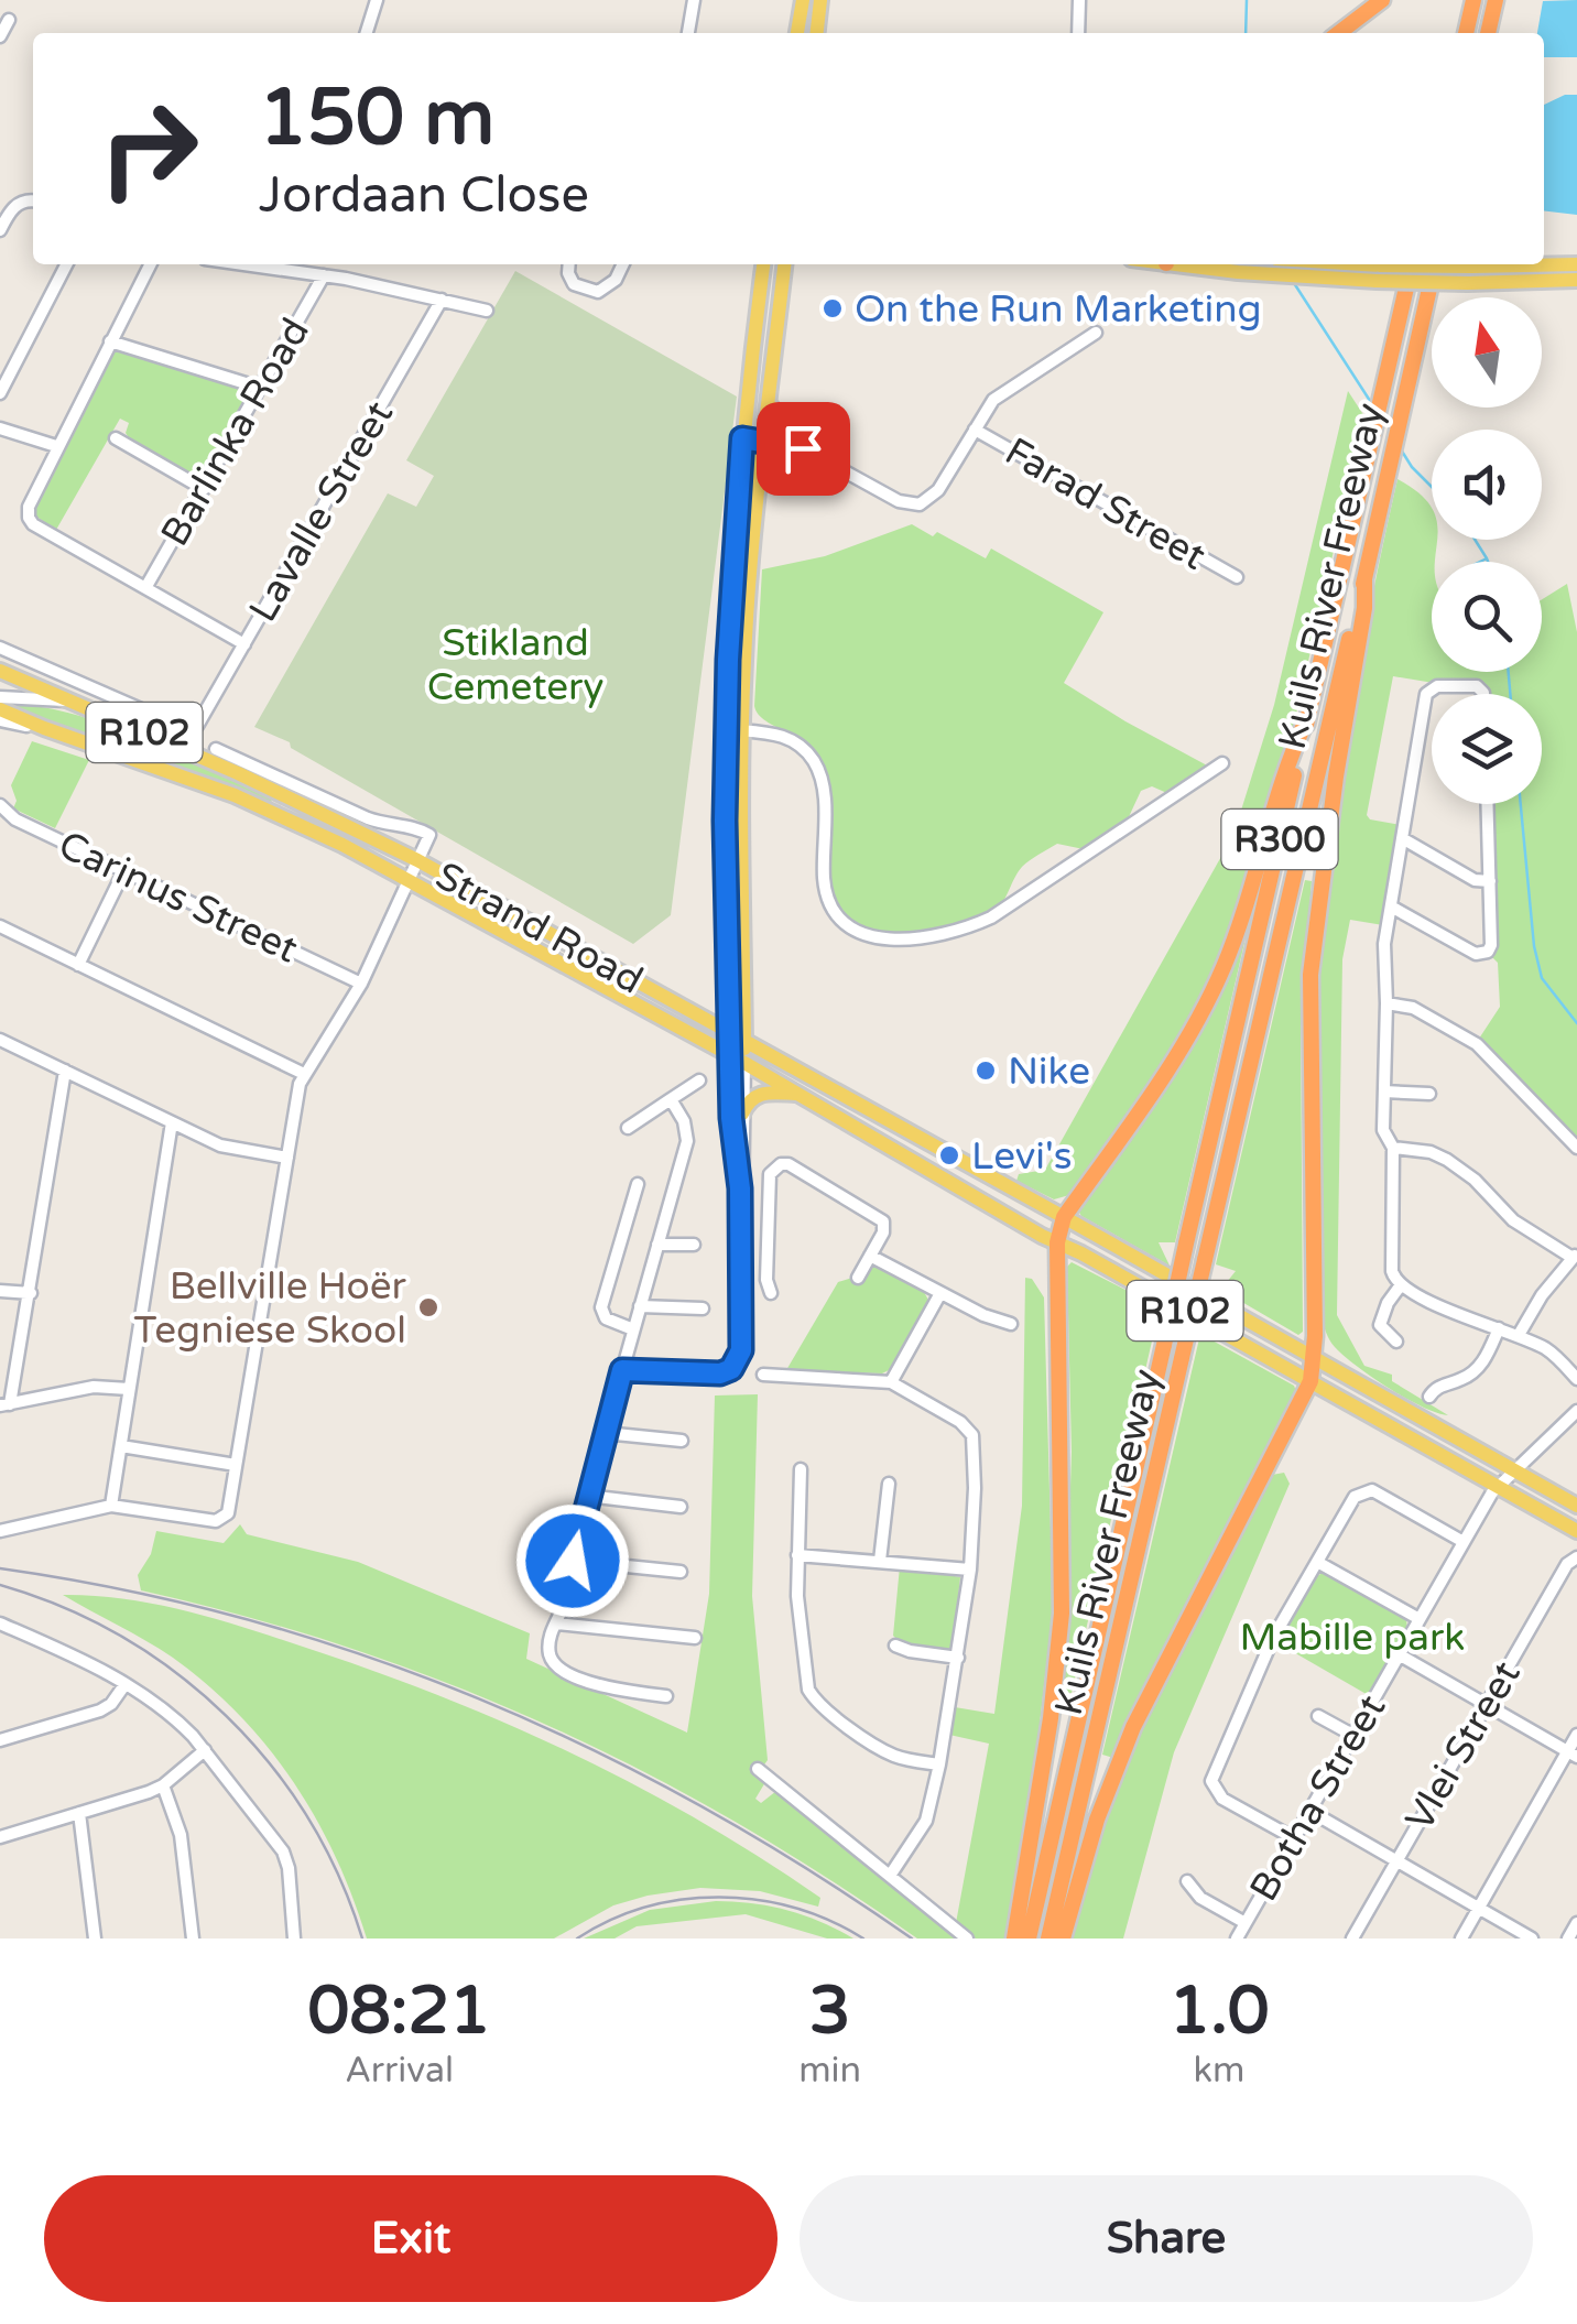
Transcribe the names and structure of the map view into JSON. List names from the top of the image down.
{
  "streets": {
    "highway": ["Kuils River Freeway", "R300"],
    "main road": ["R102", "Strand Road"],
    "street": [
      "Barlinka Road",
      "Farad Street",
      "Lavalle Street",
      "Carinus Street",
      "Vlei Street",
      "Botha Street"
    ]
  },
  "crossings": [
    ["R102", "Strand Road"],
    ["R102", "Botha Street"]
  ],
  "parks": ["Stikland Cemetery", "Mabille park"],
  "places": [
    "On the Run Marketing",
    "Nike",
    "Levi's",
    "Bellville Hoër Tegniese Skool"
  ],
  "north": "top",
  "page": {
    "turn": ["150 m", "Jordaan Close"],
    "eta": [
      "08:21",
      "Arrival",
      "3",
      "min",
      "1.0",
      "km"
    ],
    "buttons": ["Exit", "Share"]
  }
}
